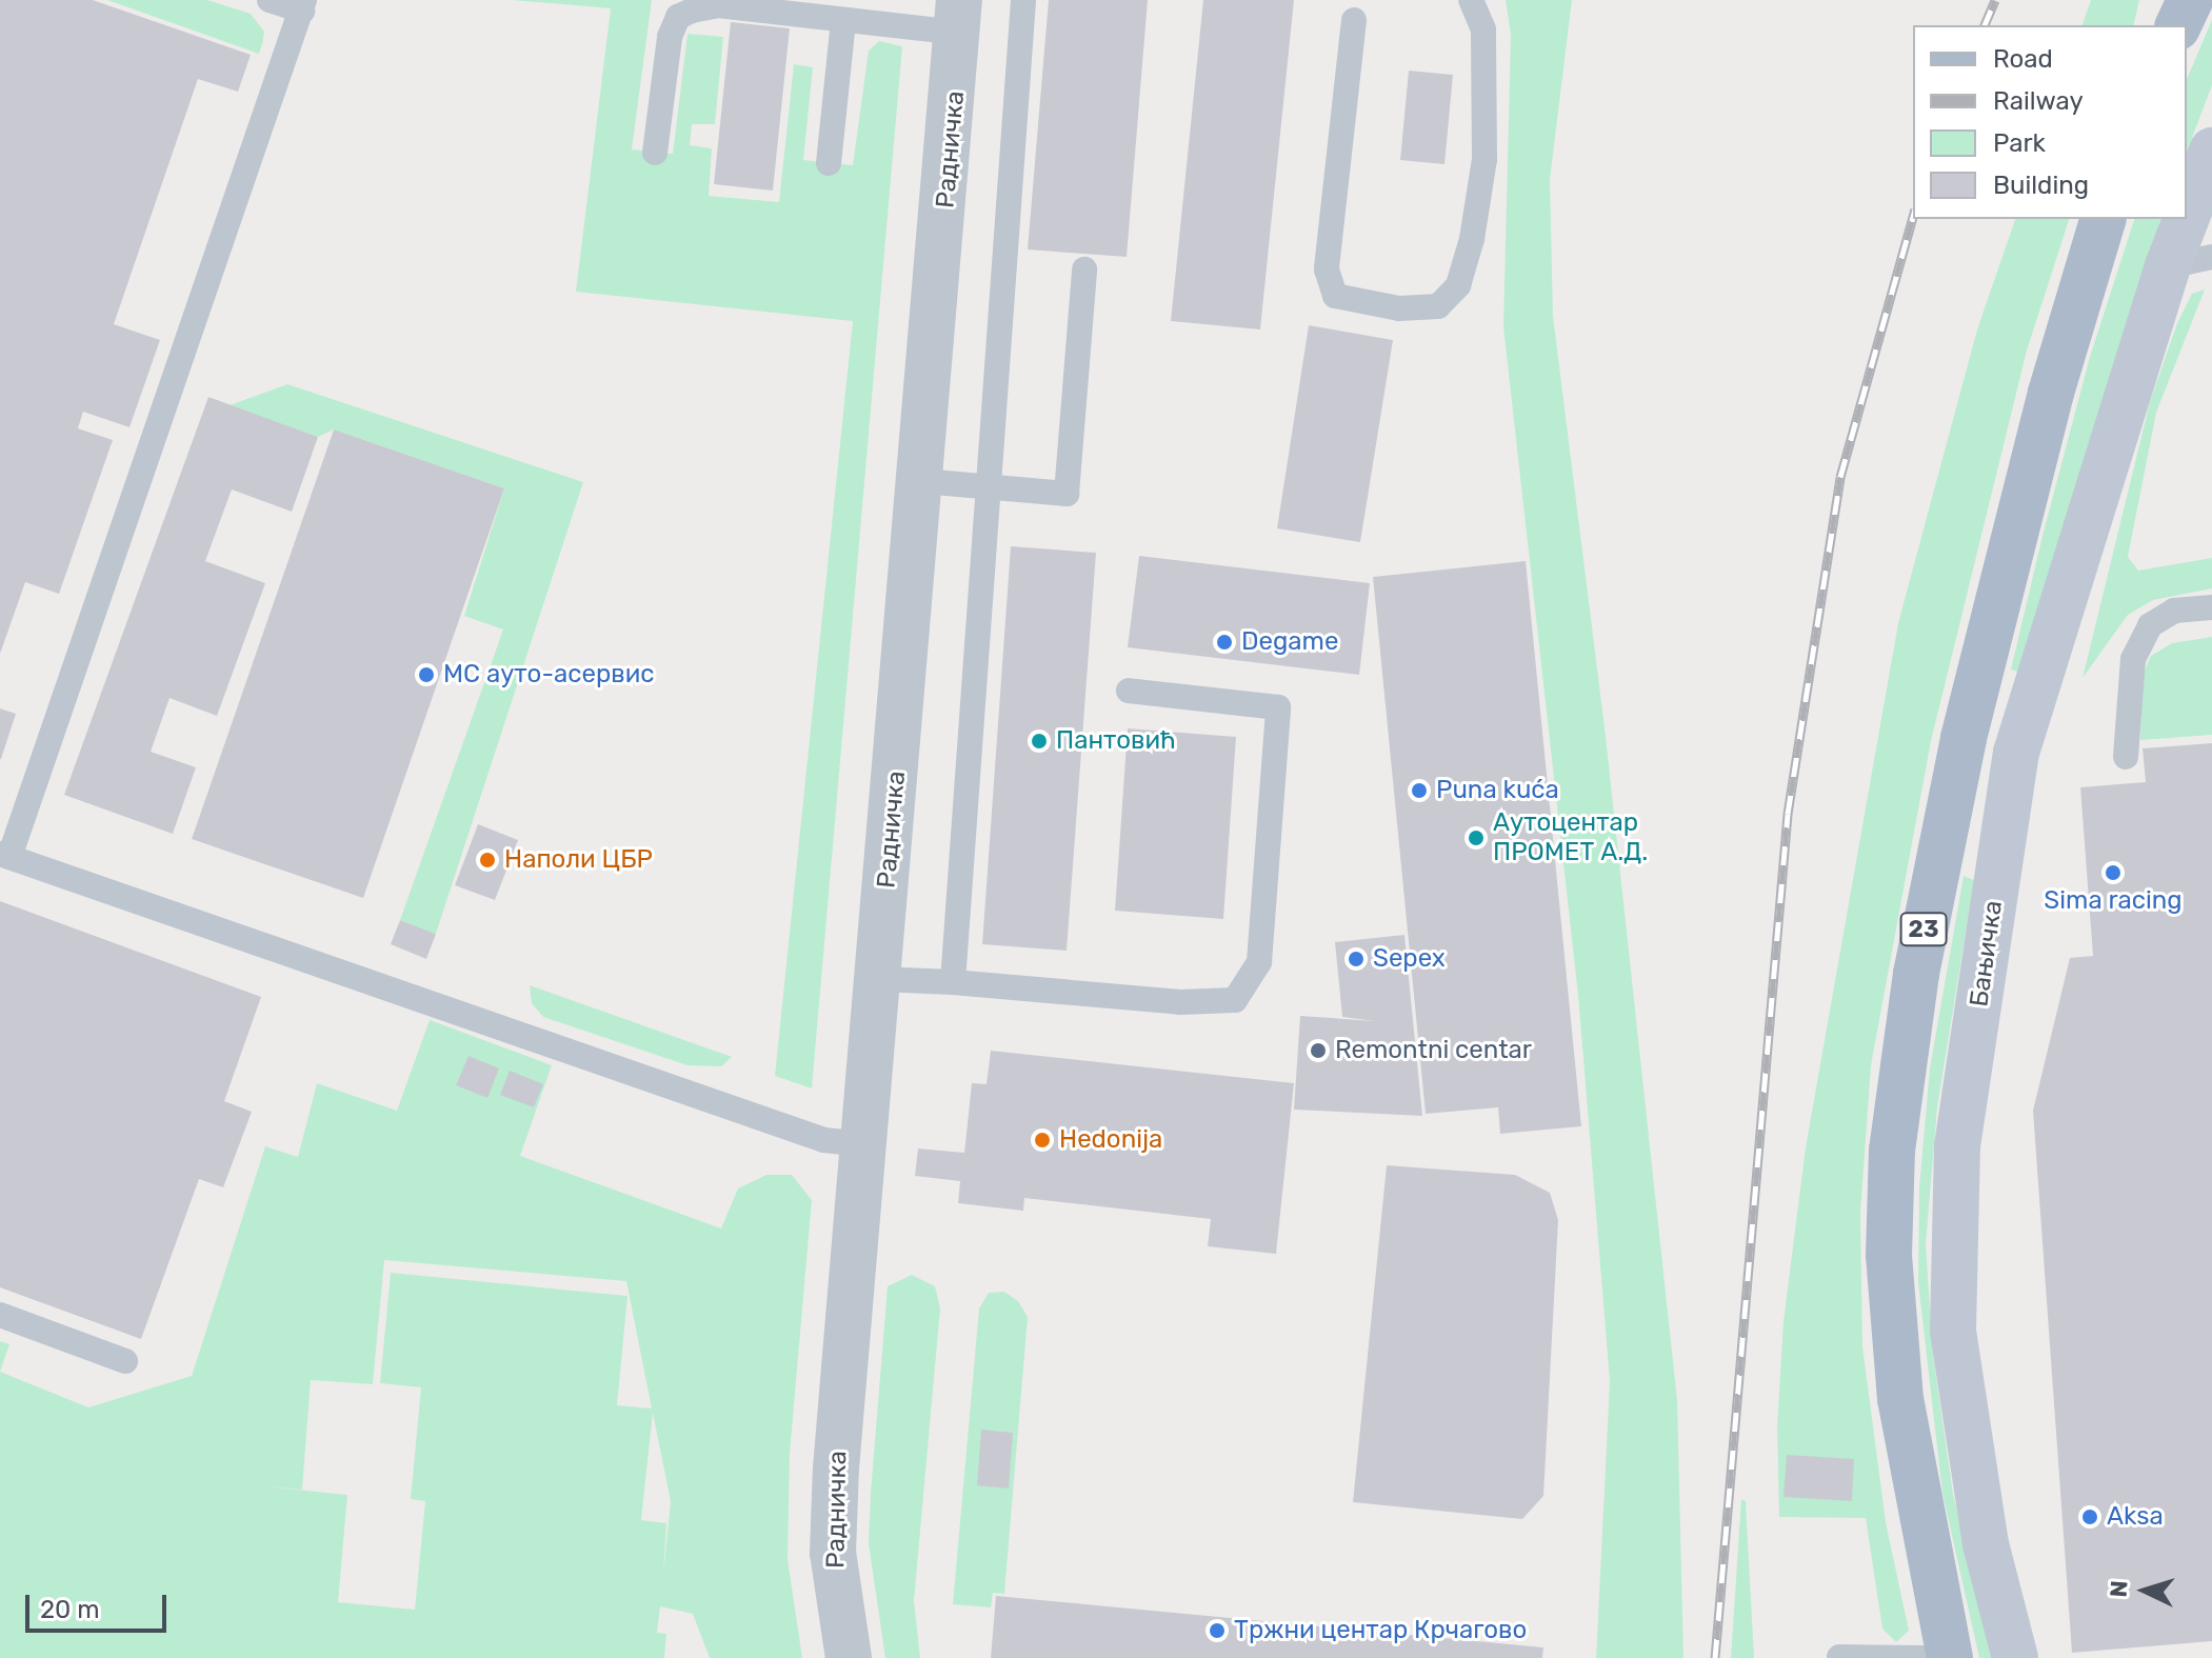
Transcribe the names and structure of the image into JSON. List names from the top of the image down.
{
  "streets": {
    "main road": ["23"],
    "street": ["Радничка", "Бањичка"]
  },
  "places": [
    "Degame",
    "МС ауто-асервис",
    "Пантовић",
    "Puna kuća",
    "Аутоцентар ПРОМЕТ А.Д.",
    "Наполи ЦБР",
    "Sima racing",
    "Sepex",
    "Remontni centar",
    "Hedonija",
    "Aksa",
    "Тржни центар Крчагово"
  ],
  "legend": [
    "Road",
    "Railway",
    "Park",
    "Building"
  ],
  "scale_bar": "20 m",
  "north": "left"
}
